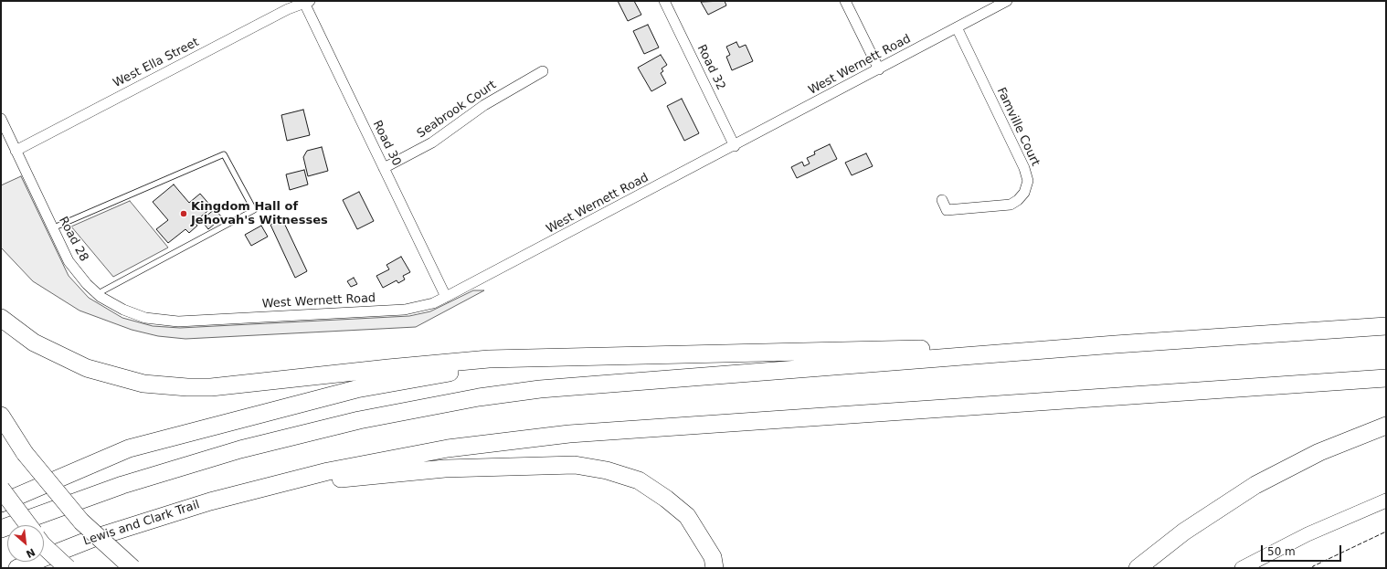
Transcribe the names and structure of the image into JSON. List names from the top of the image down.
{
  "streets": {
    "highway": ["Lewis and Clark Trail"],
    "street": [
      "West Ella Street",
      "West Wernett Road",
      "Road 32",
      "Seabrook Court",
      "Famville Court",
      "Road 30",
      "Road 28"
    ]
  },
  "crossings": [
    ["West Ella Street", "Road 30"],
    ["West Ella Street", "Road 28"],
    ["West Wernett Road", "Road 32"],
    ["West Wernett Road", "Famville Court"],
    ["West Wernett Road", "Road 30"],
    ["West Wernett Road", "Road 28"],
    ["Seabrook Court", "Road 30"]
  ],
  "places": ["Kingdom Hall of Jehovah's Witnesses"],
  "scale_bar": "50 m",
  "north": "bottom right"
}
